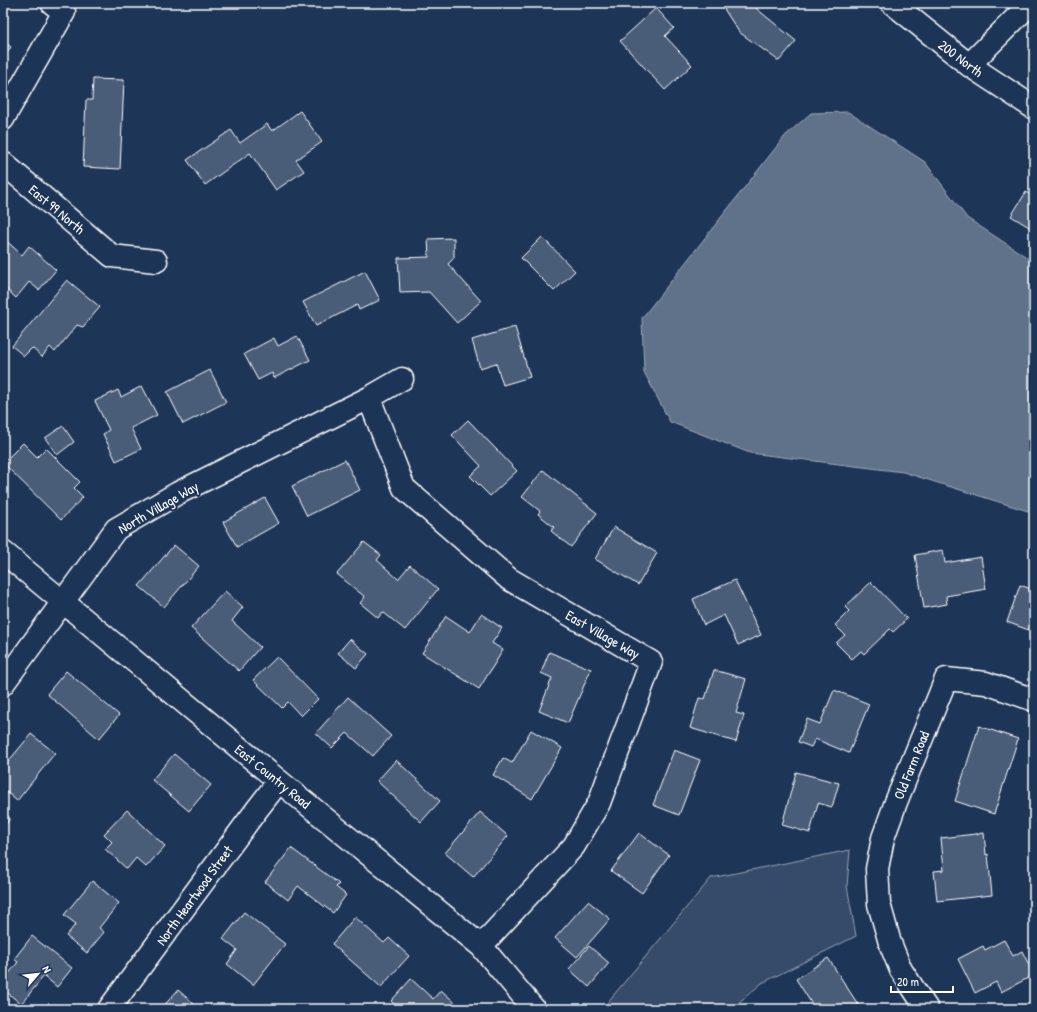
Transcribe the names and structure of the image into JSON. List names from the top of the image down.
{
  "streets": {
    "street": [
      "200 North",
      "East 99 North",
      "North Village Way",
      "East Village Way",
      "Old Farm Road",
      "East Country Road",
      "North Heartwood Street"
    ]
  },
  "crossings": [
    ["North Village Way", "East Village Way"],
    ["North Village Way", "East Country Road"],
    ["East Village Way", "East Country Road"],
    ["East Country Road", "North Heartwood Street"]
  ],
  "scale_bar": "20 m",
  "north": "top right"
}
